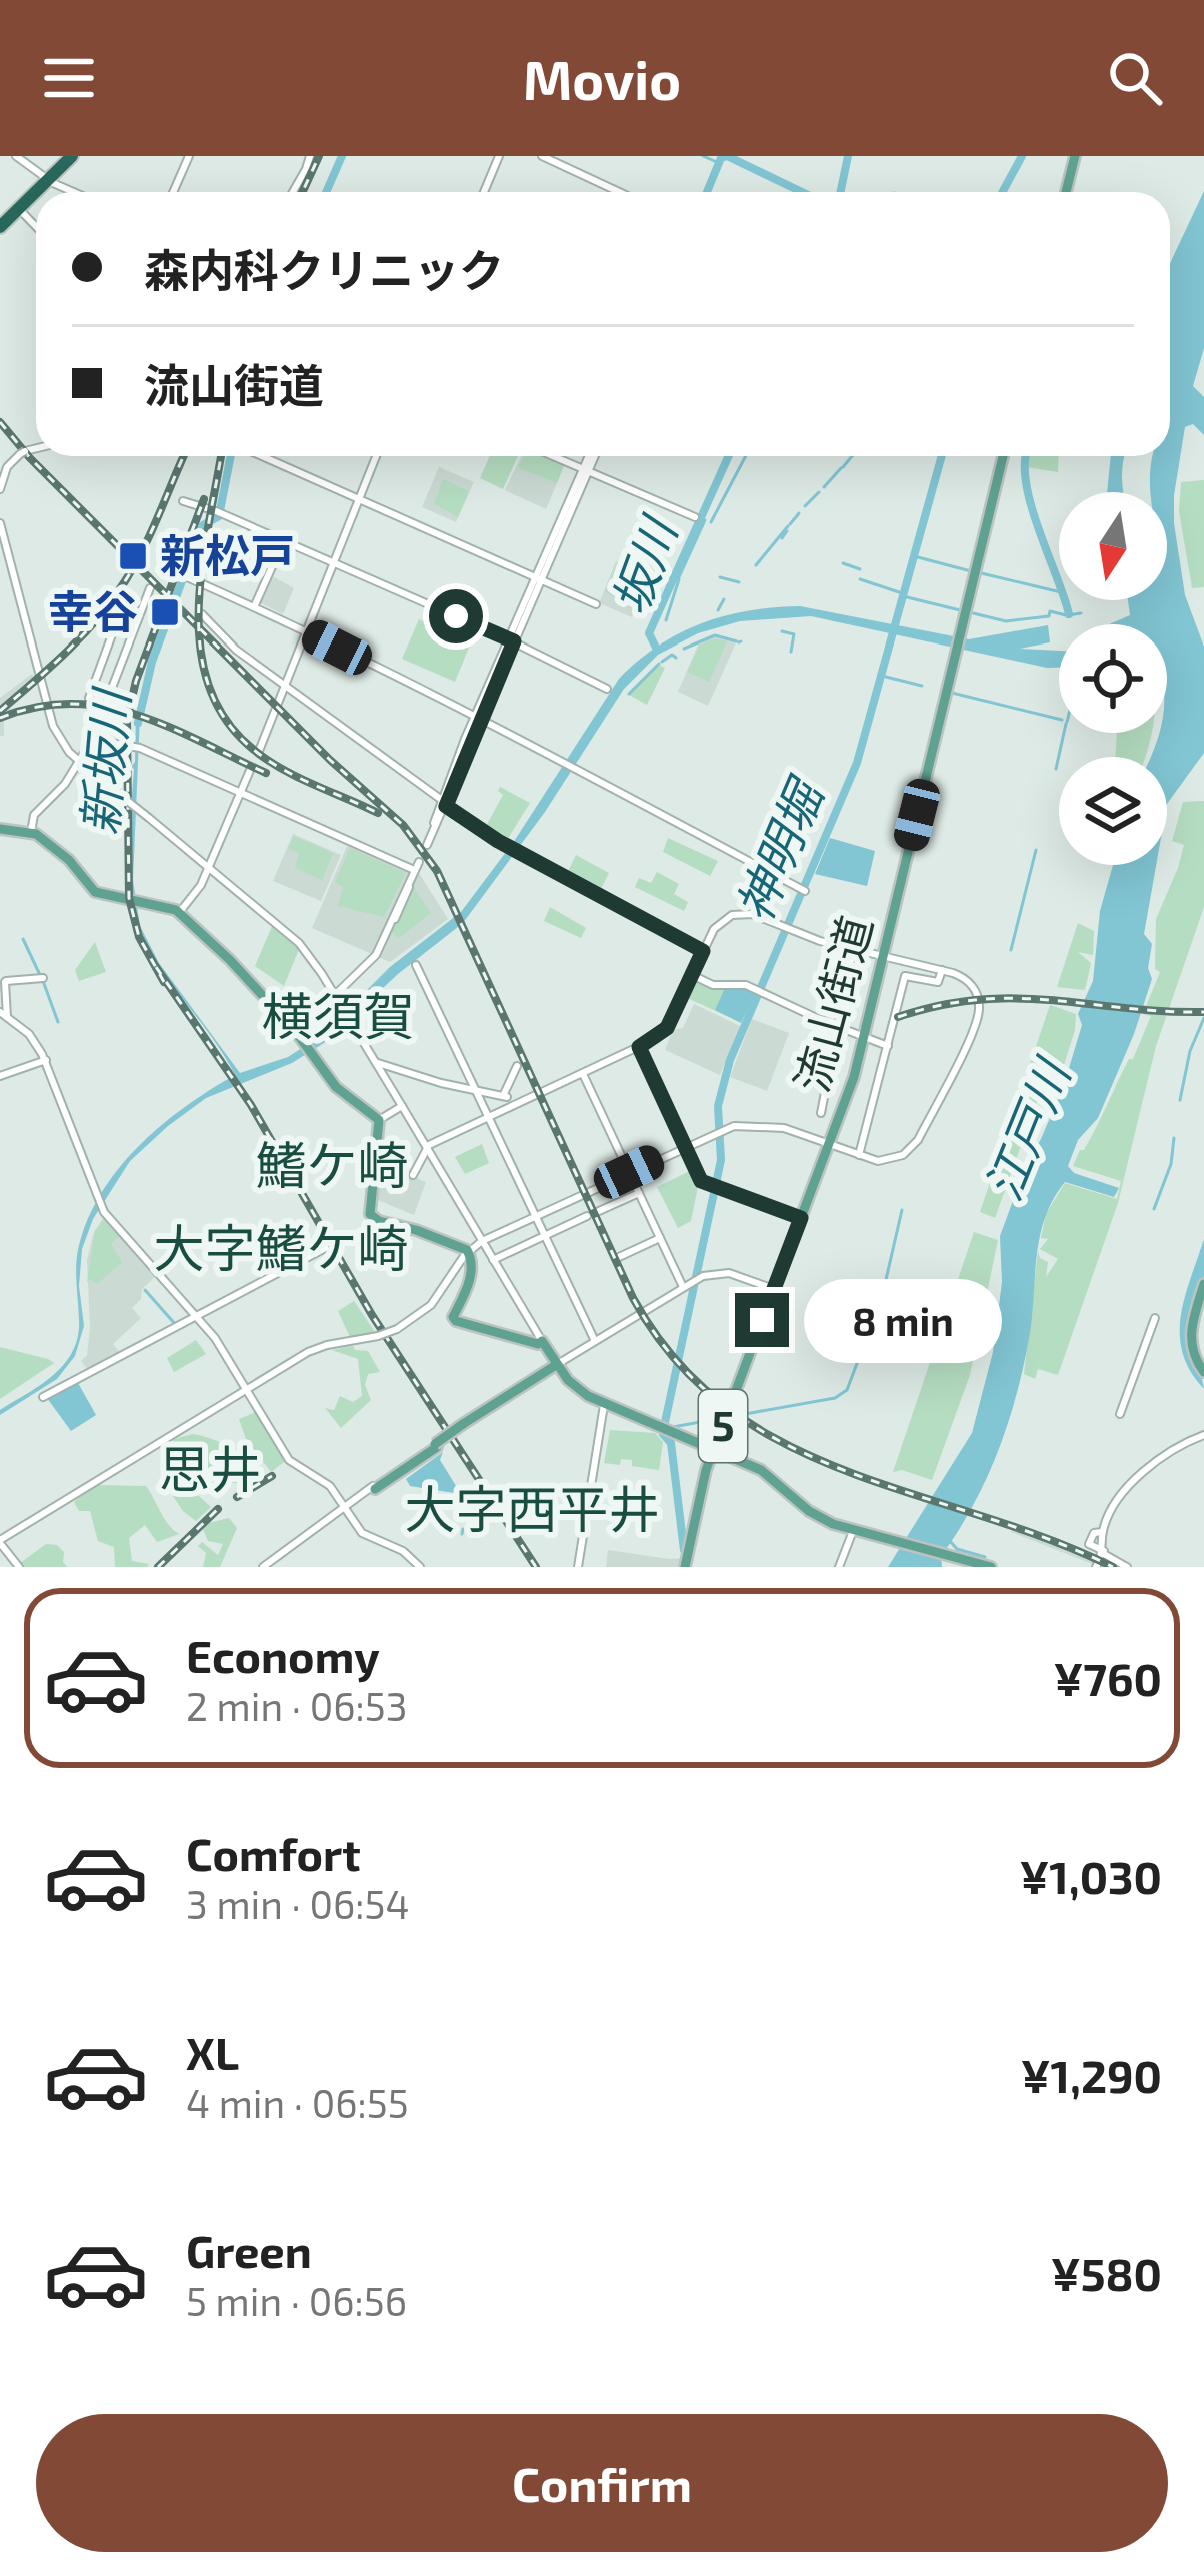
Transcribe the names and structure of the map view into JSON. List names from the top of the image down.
{
  "streets": {
    "main road": ["流山街道", "5"]
  },
  "districts": [
    "横須賀",
    "鰭ケ崎",
    "大字鰭ケ崎",
    "思井",
    "大字西平井"
  ],
  "water": [
    "坂川",
    "新坂川",
    "神明堀",
    "江戸川"
  ],
  "places": {
    "transit": ["新松戸", "幸谷"]
  },
  "north": "bottom",
  "page": {
    "header": "Movio",
    "banner": ["森内科クリニック", "流山街道"],
    "bubble": "8 min",
    "list": [
      {
        "name": "Economy",
        "note": "2 min · 06:53",
        "value": "¥760"
      },
      {
        "name": "Comfort",
        "note": "3 min · 06:54",
        "value": "¥1,030"
      },
      {
        "name": "XL",
        "note": "4 min · 06:55",
        "value": "¥1,290"
      },
      {
        "name": "Green",
        "note": "5 min · 06:56",
        "value": "¥580"
      }
    ],
    "buttons": "Confirm"
  }
}
